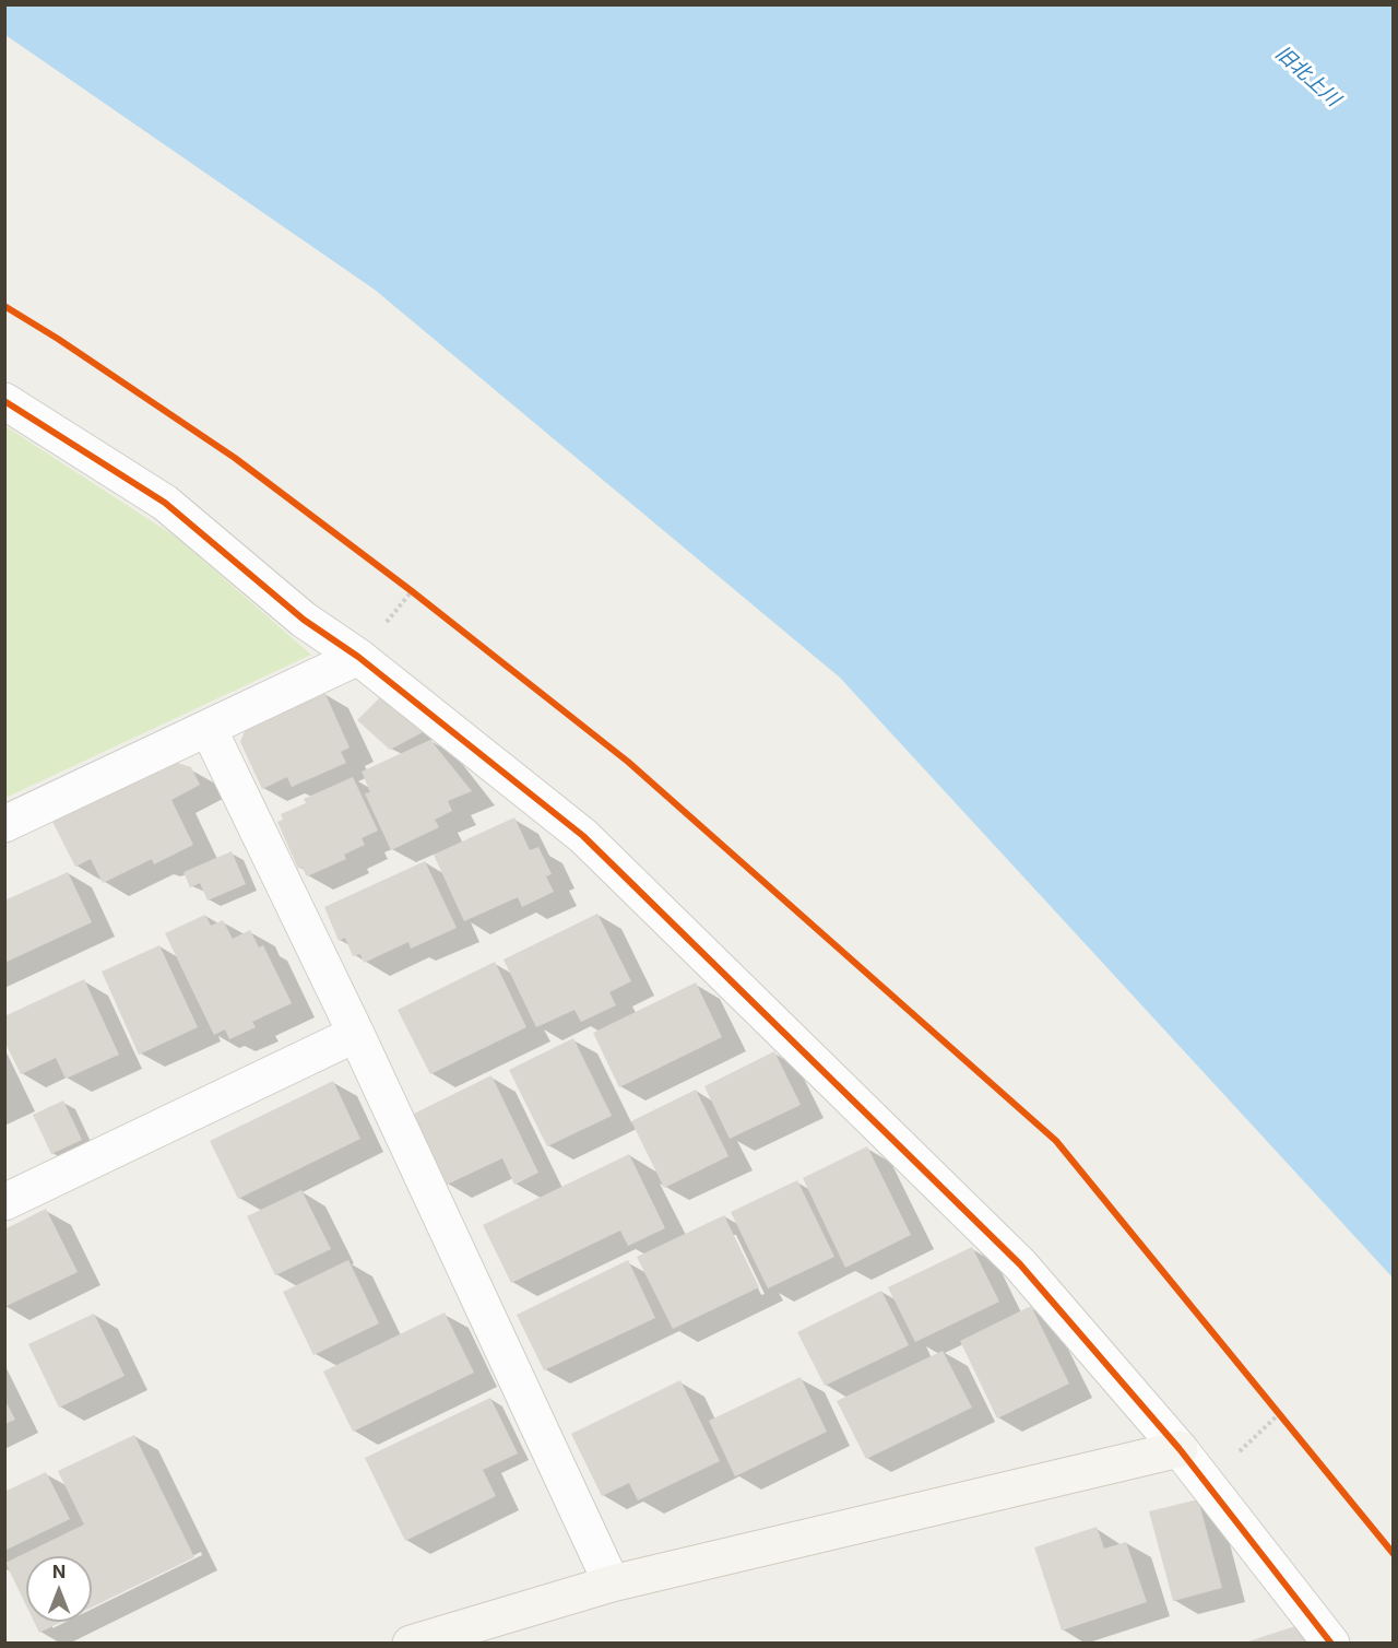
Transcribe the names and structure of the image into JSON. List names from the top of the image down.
{
  "water": ["旧北上川"],
  "north": "top"
}
